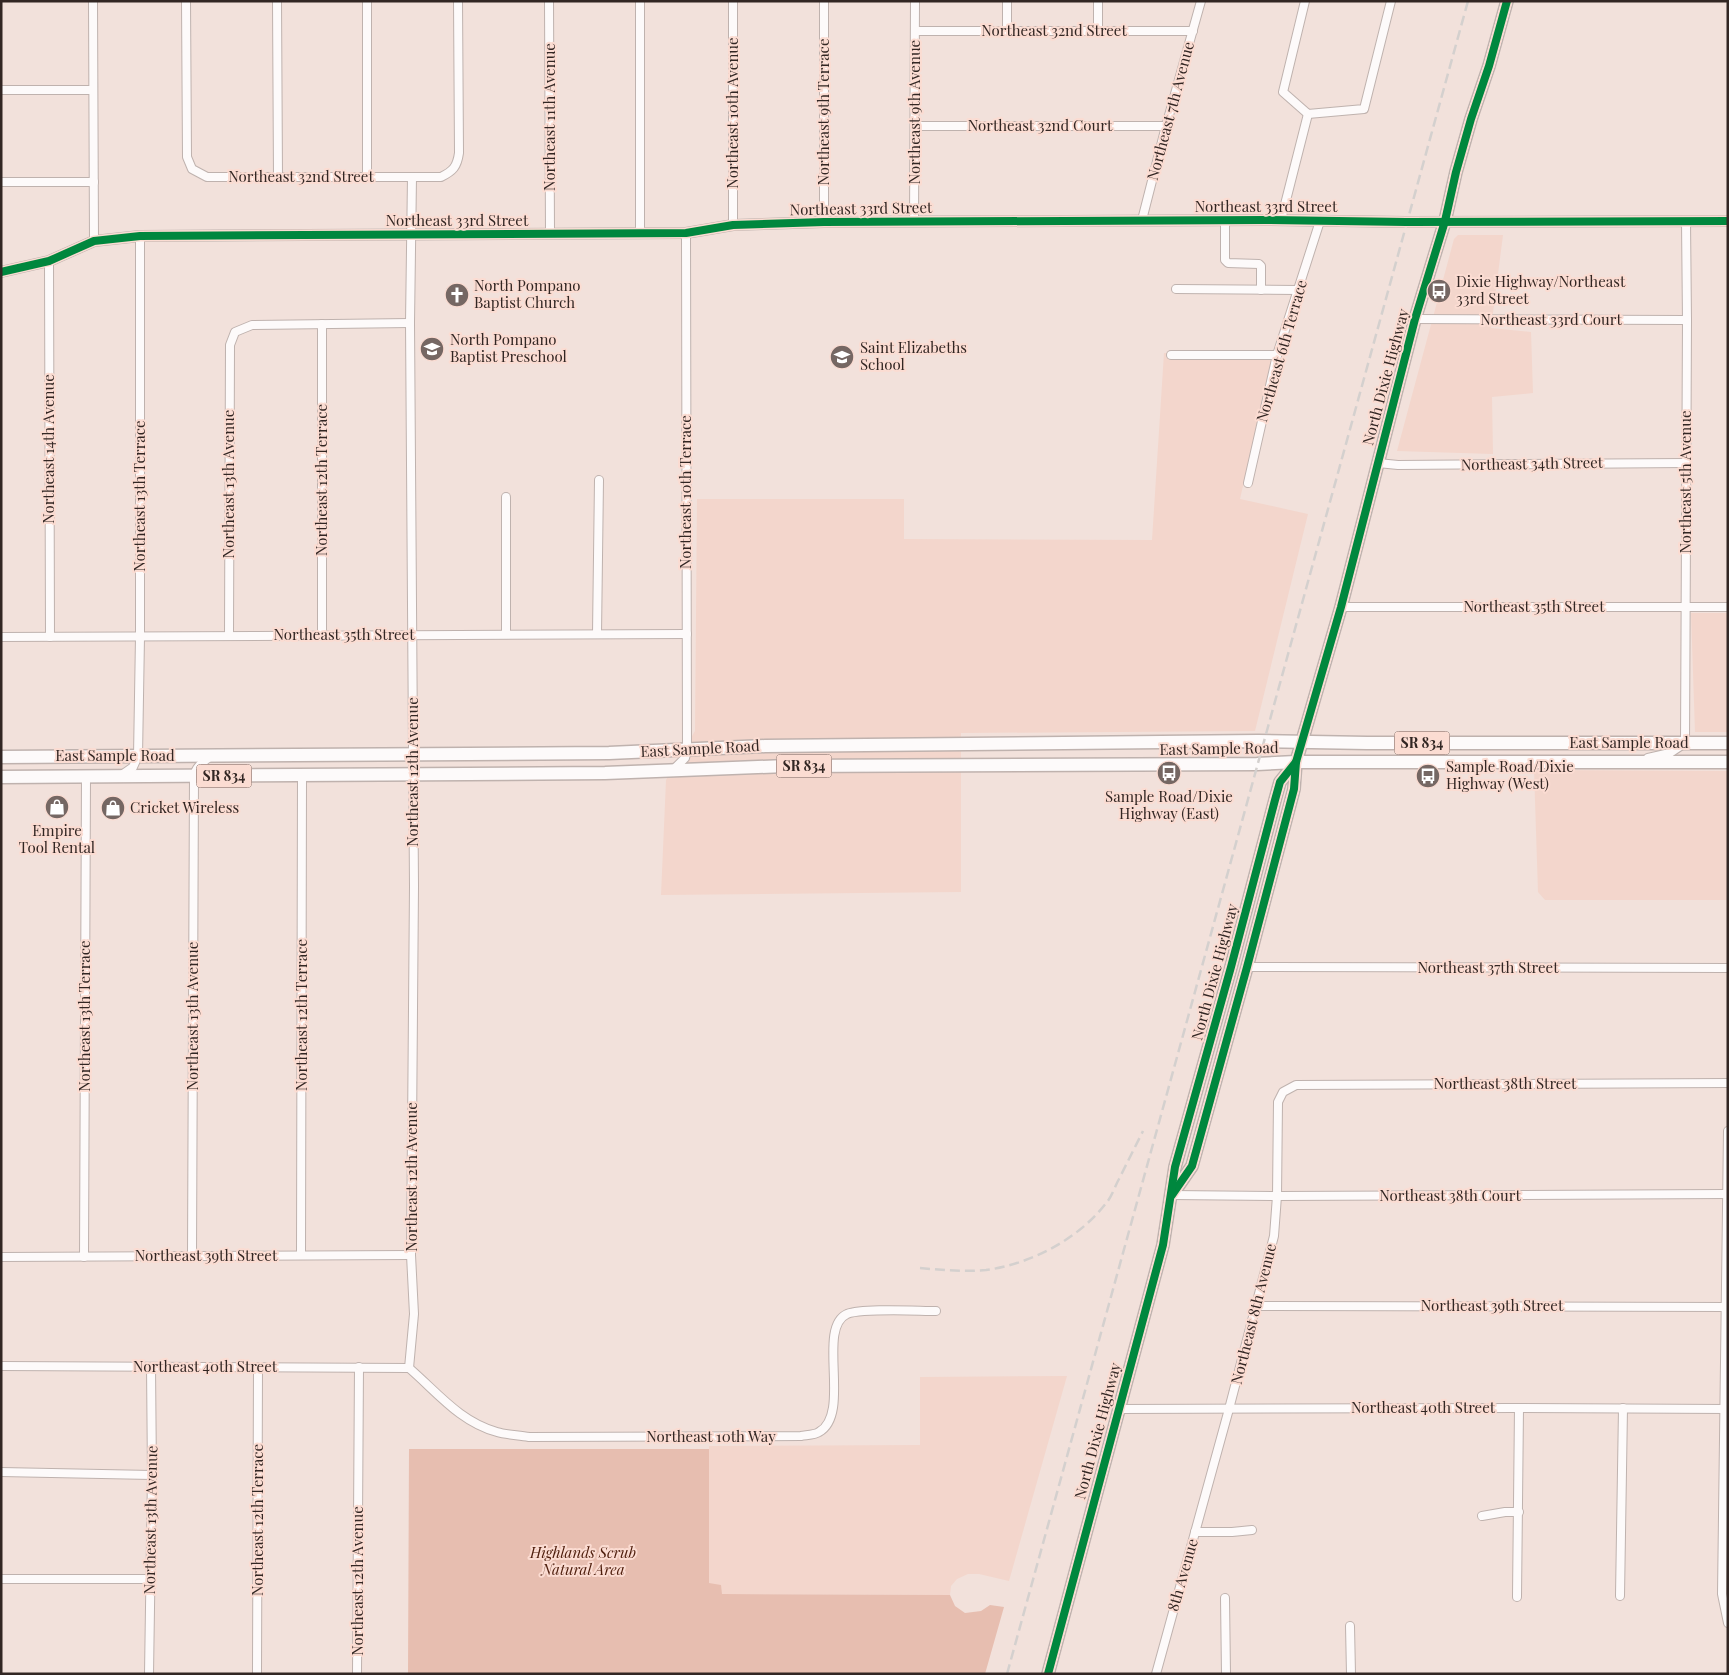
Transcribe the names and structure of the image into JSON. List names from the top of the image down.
{
  "streets": {
    "main road": ["North Dixie Highway", "SR 834", "East Sample Road"],
    "street": [
      "Northeast 32nd Street",
      "Northeast 7th Avenue",
      "Northeast 9th Terrace",
      "Northeast 9th Avenue",
      "Northeast 10th Avenue",
      "Northeast 11th Avenue",
      "Northeast 32nd Court",
      "Northeast 33rd Street",
      "Northeast 33rd Court",
      "Northeast 6th Terrace",
      "Northeast 14th Avenue",
      "Northeast 34th Street",
      "Northeast 12th Terrace",
      "Northeast 5th Avenue",
      "Northeast 13th Avenue",
      "Northeast 10th Terrace",
      "Northeast 13th Terrace",
      "Northeast 35th Street",
      "Northeast 12th Avenue",
      "Northeast 37th Street",
      "Northeast 38th Street",
      "Northeast 38th Court",
      "Northeast 39th Street",
      "Northeast 8th Avenue",
      "Northeast 40th Street",
      "Northeast 10th Way",
      "8th Avenue"
    ]
  },
  "crossings": [
    ["Northeast 32nd Street", "Northeast 7th Avenue"],
    ["Northeast 32nd Street", "Northeast 9th Avenue"],
    ["Northeast 32nd Street", "Northeast 12th Avenue"],
    ["Northeast 7th Avenue", "Northeast 32nd Court"],
    ["Northeast 7th Avenue", "Northeast 33rd Street"],
    ["Northeast 9th Terrace", "Northeast 33rd Street"],
    ["Northeast 9th Avenue", "Northeast 32nd Court"],
    ["Northeast 9th Avenue", "Northeast 33rd Street"],
    ["Northeast 10th Avenue", "Northeast 33rd Street"],
    ["Northeast 11th Avenue", "Northeast 33rd Street"],
    ["Northeast 33rd Street", "Northeast 6th Terrace"],
    ["Northeast 33rd Street", "North Dixie Highway"],
    ["Northeast 33rd Street", "Northeast 14th Avenue"],
    ["Northeast 33rd Street", "Northeast 5th Avenue"],
    ["Northeast 33rd Street", "Northeast 10th Terrace"],
    ["Northeast 33rd Street", "Northeast 13th Terrace"],
    ["Northeast 33rd Street", "Northeast 12th Avenue"],
    ["Northeast 33rd Court", "North Dixie Highway"],
    ["Northeast 33rd Court", "Northeast 5th Avenue"],
    ["North Dixie Highway", "Northeast 34th Street"],
    ["North Dixie Highway", "Northeast 35th Street"],
    ["North Dixie Highway", "East Sample Road"],
    ["North Dixie Highway", "Northeast 37th Street"],
    ["North Dixie Highway", "Northeast 38th Court"],
    ["North Dixie Highway", "Northeast 40th Street"],
    ["Northeast 14th Avenue", "Northeast 35th Street"],
    ["Northeast 34th Street", "Northeast 5th Avenue"],
    ["Northeast 12th Terrace", "Northeast 13th Avenue"],
    ["Northeast 12th Terrace", "Northeast 35th Street"],
    ["Northeast 12th Terrace", "East Sample Road"],
    ["Northeast 12th Terrace", "Northeast 39th Street"],
    ["Northeast 12th Terrace", "Northeast 40th Street"],
    ["Northeast 5th Avenue", "Northeast 35th Street"],
    ["Northeast 5th Avenue", "East Sample Road"],
    ["Northeast 13th Avenue", "Northeast 35th Street"],
    ["Northeast 13th Avenue", "East Sample Road"],
    ["Northeast 13th Avenue", "Northeast 39th Street"],
    ["Northeast 13th Avenue", "Northeast 40th Street"],
    ["Northeast 10th Terrace", "Northeast 35th Street"],
    ["Northeast 10th Terrace", "East Sample Road"],
    ["Northeast 13th Terrace", "Northeast 35th Street"],
    ["Northeast 13th Terrace", "East Sample Road"],
    ["Northeast 13th Terrace", "Northeast 39th Street"],
    ["Northeast 35th Street", "Northeast 12th Avenue"],
    ["East Sample Road", "Northeast 12th Avenue"],
    ["Northeast 12th Avenue", "Northeast 39th Street"],
    ["Northeast 12th Avenue", "Northeast 40th Street"],
    ["Northeast 12th Avenue", "Northeast 10th Way"],
    ["Northeast 38th Street", "Northeast 8th Avenue"],
    ["Northeast 38th Court", "Northeast 8th Avenue"],
    ["Northeast 39th Street", "Northeast 8th Avenue"],
    ["Northeast 8th Avenue", "Northeast 40th Street"],
    ["Northeast 8th Avenue", "8th Avenue"],
    ["Northeast 40th Street", "Northeast 10th Way"]
  ],
  "parks": ["Highlands Scrub Natural Area"],
  "places": {
    "bus stop": ["Dixie Highway/Northeast 33rd Street", "Sample Road/Dixie Highway (East)", "Sample Road/Dixie Highway (West)"],
    "church": ["North Pompano Baptist Church"],
    "school or university": ["North Pompano Baptist Preschool", "Saint Elizabeths School"],
    "shop": ["Empire Tool Rental", "Cricket Wireless"]
  }
}
